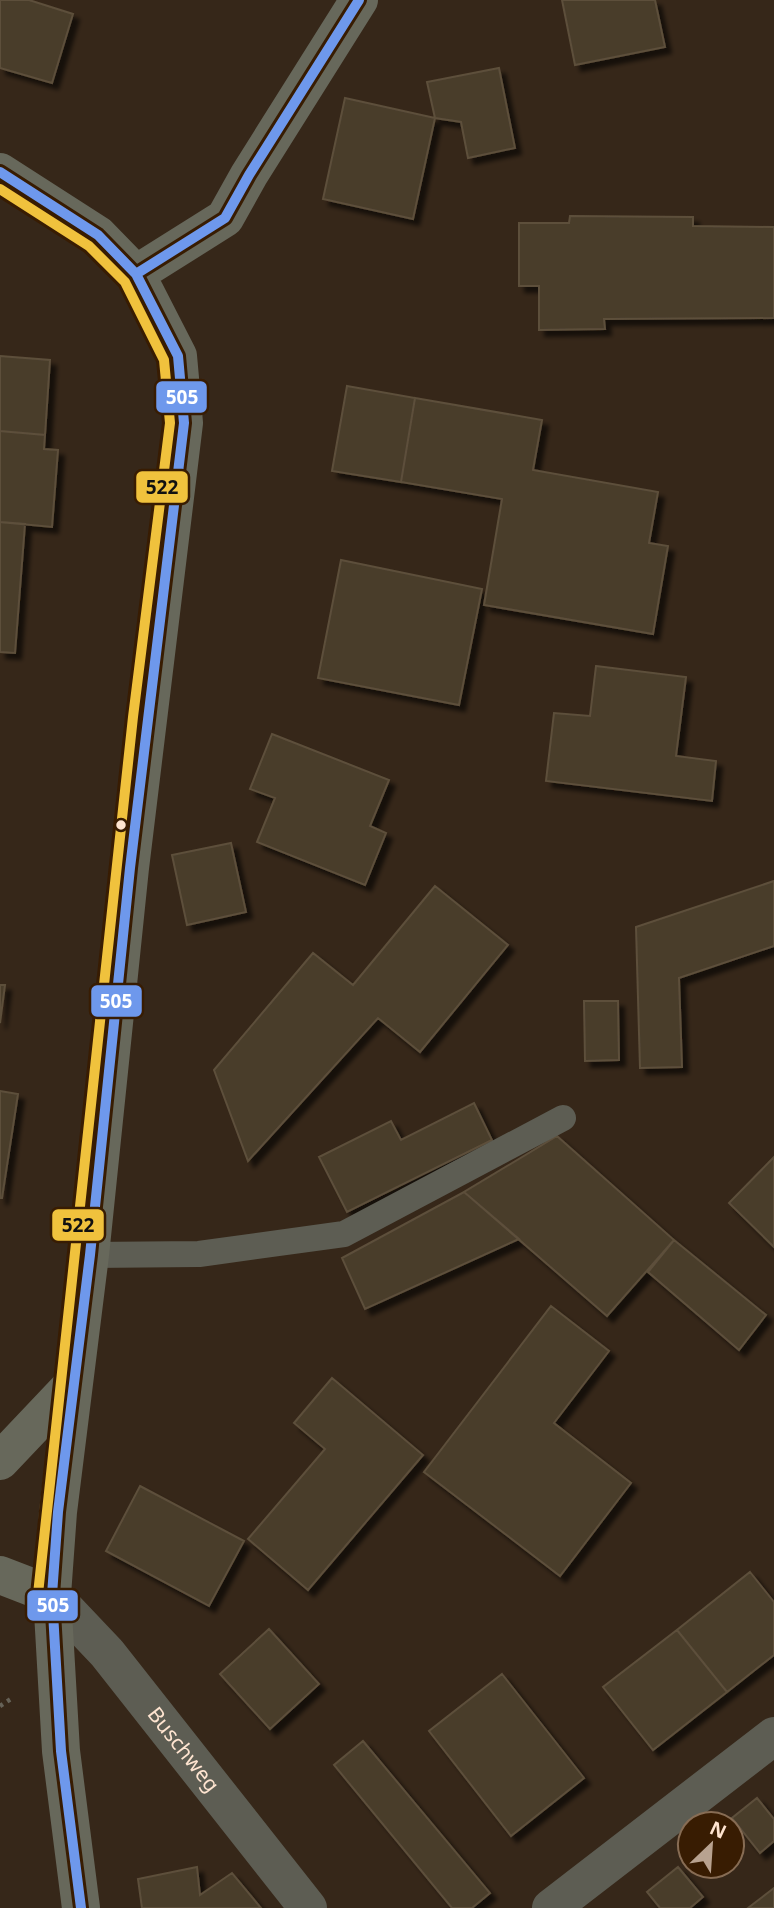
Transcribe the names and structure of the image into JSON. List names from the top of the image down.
{
  "streets": {
    "street": ["Buschweg"]
  },
  "lines": ["transit line 505", "transit line 522"],
  "north": "top right"
}
